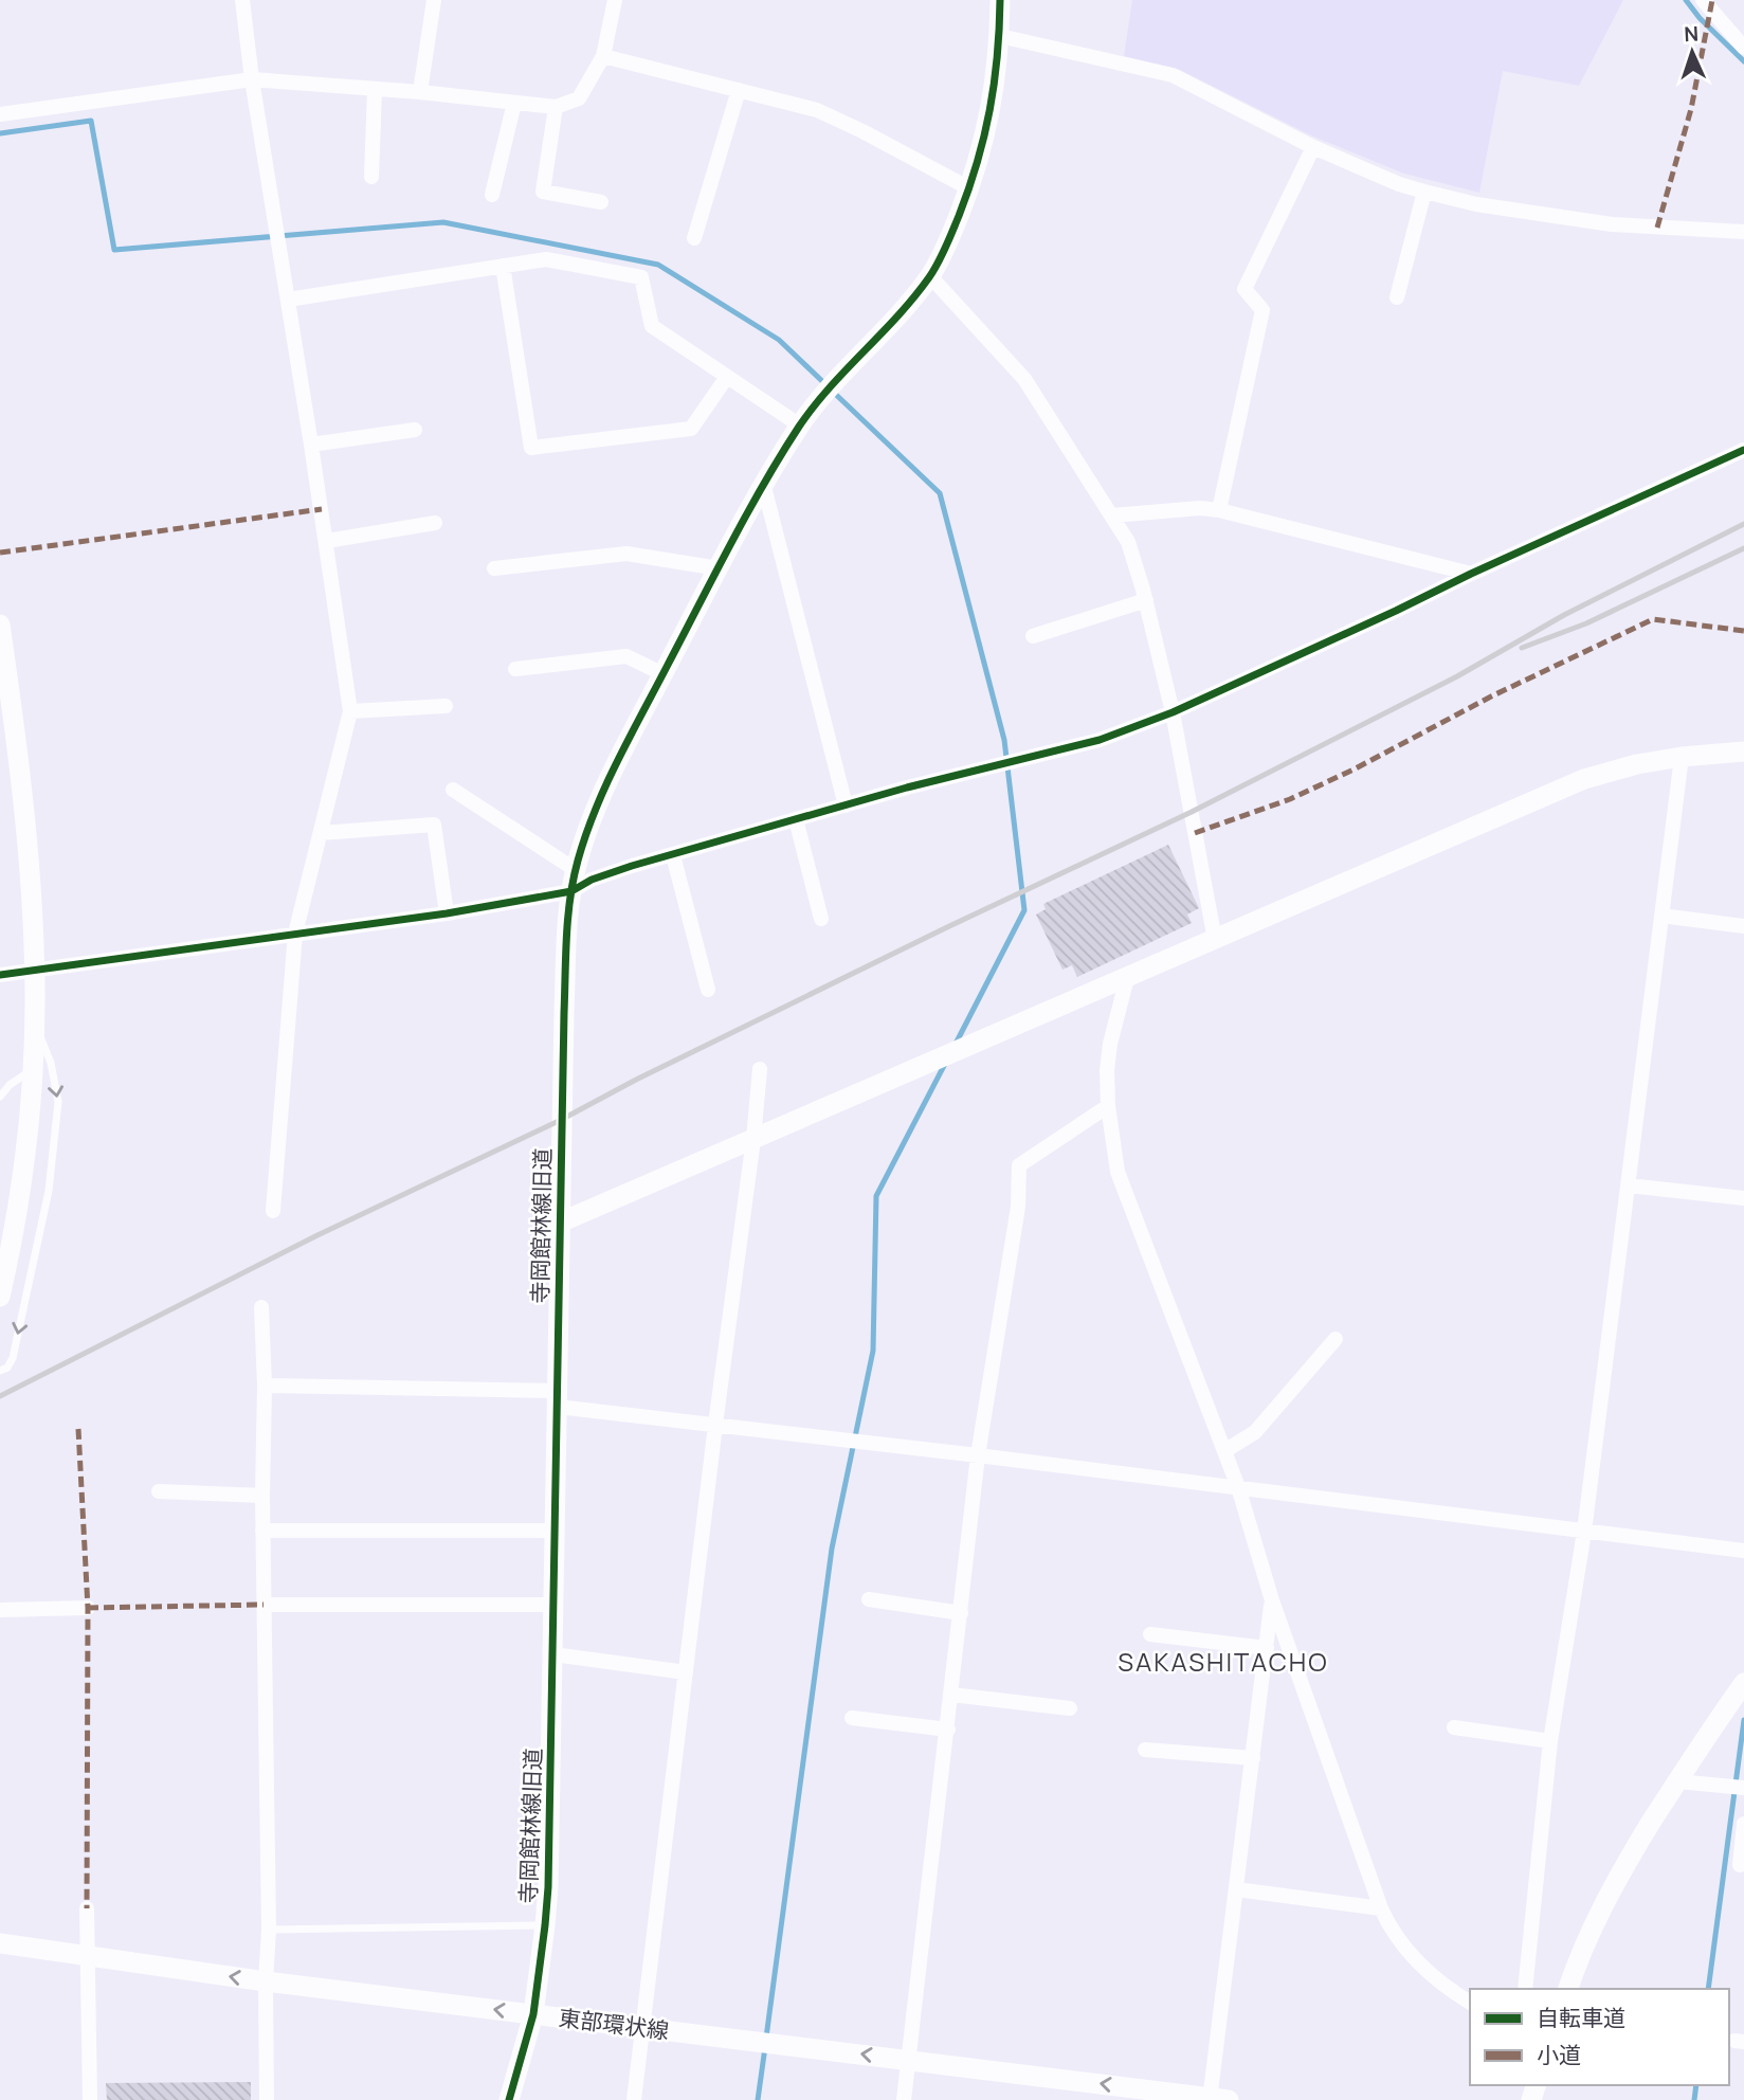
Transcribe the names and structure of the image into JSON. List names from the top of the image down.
{
  "streets": {
    "street": ["寺岡館林線旧道", "東部環状線"]
  },
  "crossings": [
    ["寺岡館林線旧道", "東部環状線"]
  ],
  "one_way": ["東部環状線"],
  "districts": ["SAKASHITACHO"],
  "legend": ["自転車道", "小道"],
  "north": "top"
}
